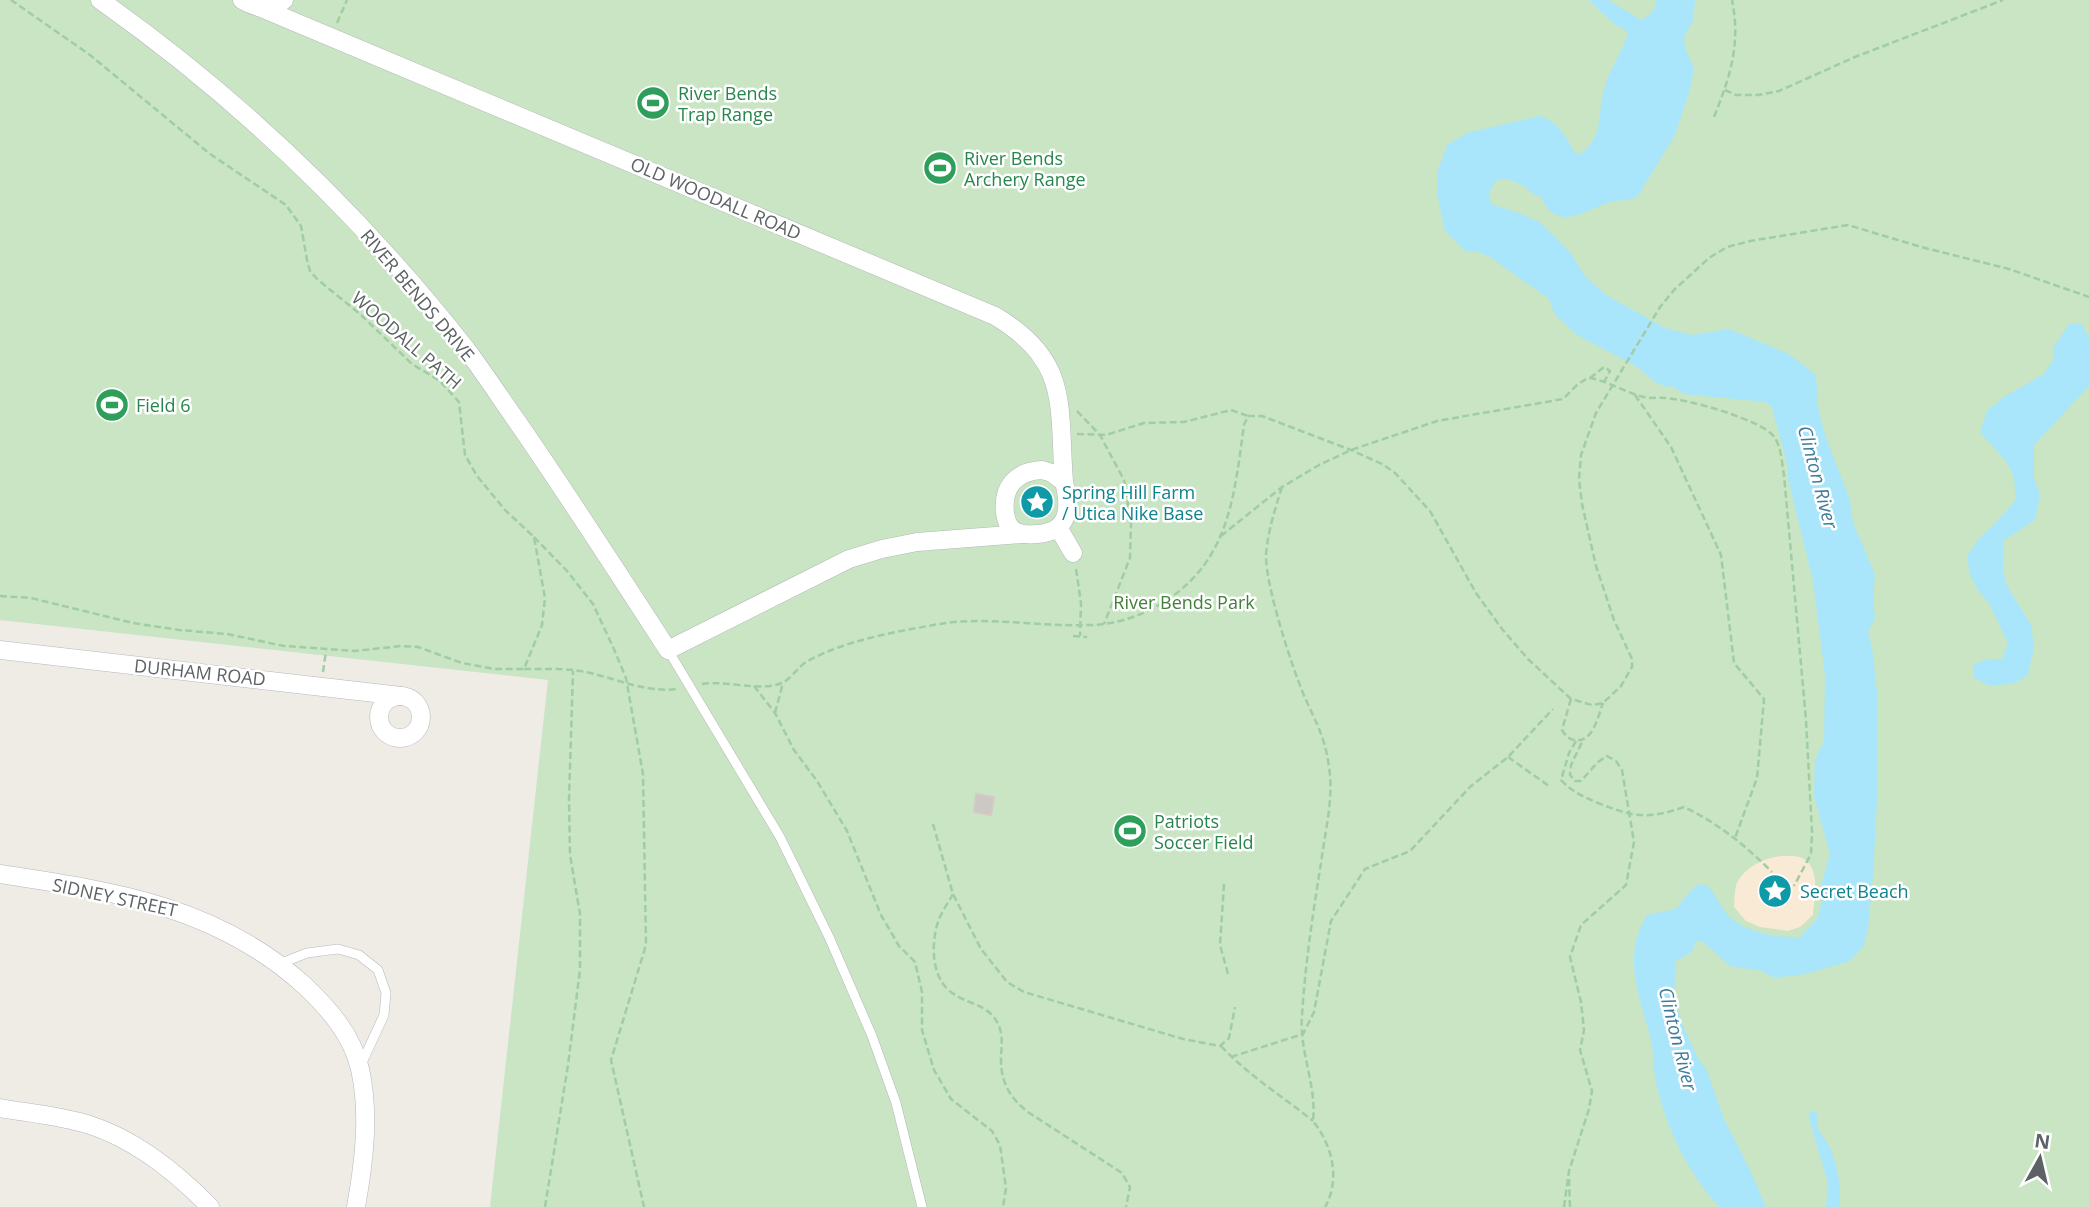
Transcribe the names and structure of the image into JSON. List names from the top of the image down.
{
  "streets": {
    "street": [
      "OLD WOODALL ROAD",
      "RIVER BENDS DRIVE",
      "DURHAM ROAD",
      "SIDNEY STREET"
    ],
    "path": ["WOODALL PATH"]
  },
  "water": ["Clinton River"],
  "parks": ["River Bends Park"],
  "places": {
    "sports": [
      "River Bends Trap Range",
      "River Bends Archery Range",
      "Field 6",
      "Patriots Soccer Field"
    ],
    "place": ["Spring Hill Farm / Utica Nike Base", "Secret Beach"]
  },
  "north": "top"
}
